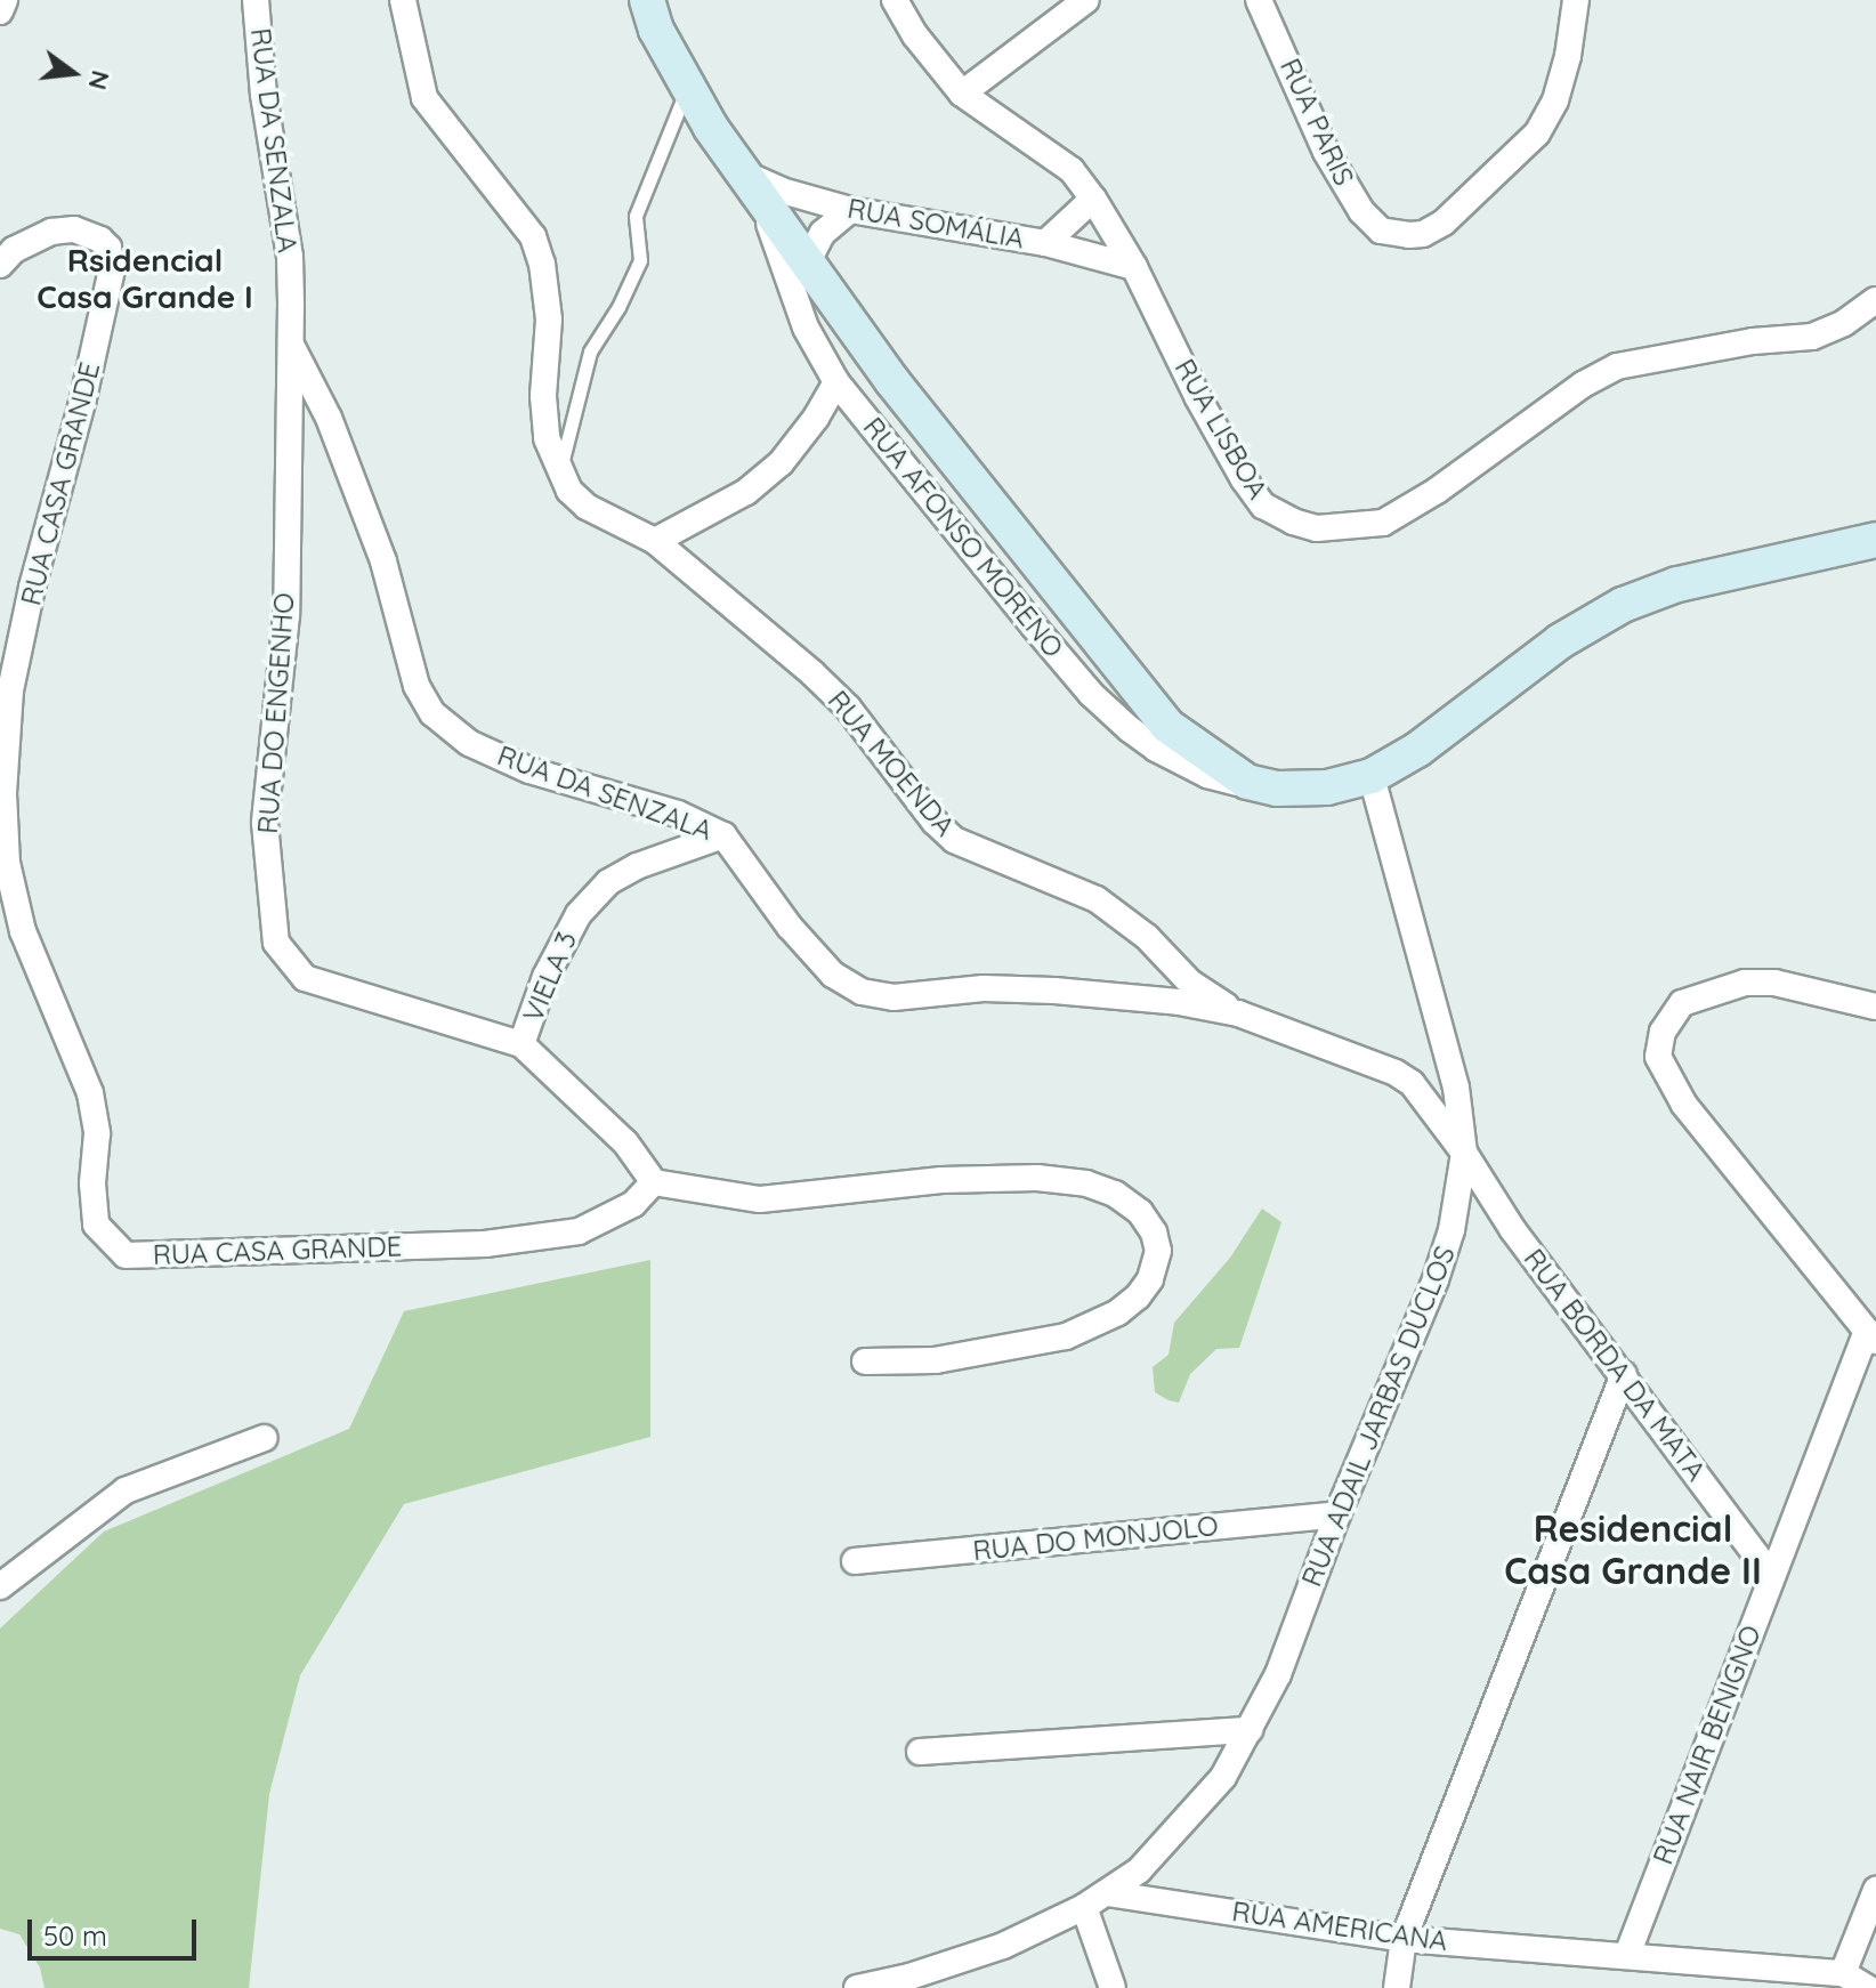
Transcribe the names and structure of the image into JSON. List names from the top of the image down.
{
  "streets": {
    "main road": ["RUA AFONSO MORENO"],
    "street": [
      "RUA PARIS",
      "RUA DA SENZALA",
      "RUA SOMÁLIA",
      "RUA LISBOA",
      "RUA CASA GRANDE",
      "RUA DO ENGENHO",
      "RUA MOENDA",
      "VIELA 3",
      "RUA BORDA DA MATA",
      "RUA ADAIL JARBAS DUCLOS",
      "RUA DO MONJOLO",
      "RUA NAIR BENIGNO",
      "RUA AMERICANA"
    ]
  },
  "crossings": [
    ["RUA DA SENZALA", "RUA DO ENGENHO"],
    ["RUA DA SENZALA", "RUA MOENDA"],
    ["RUA DA SENZALA", "VIELA 3"],
    ["RUA DA SENZALA", "RUA BORDA DA MATA"],
    ["RUA DA SENZALA", "RUA ADAIL JARBAS DUCLOS"],
    ["RUA SOMÁLIA", "RUA LISBOA"],
    ["RUA SOMÁLIA", "RUA AFONSO MORENO"],
    ["RUA CASA GRANDE", "RUA DO ENGENHO"],
    ["RUA AFONSO MORENO", "RUA ADAIL JARBAS DUCLOS"],
    ["RUA DO ENGENHO", "VIELA 3"],
    ["RUA BORDA DA MATA", "RUA ADAIL JARBAS DUCLOS"],
    ["RUA BORDA DA MATA", "RUA NAIR BENIGNO"],
    ["RUA ADAIL JARBAS DUCLOS", "RUA DO MONJOLO"],
    ["RUA ADAIL JARBAS DUCLOS", "RUA AMERICANA"],
    ["RUA NAIR BENIGNO", "RUA AMERICANA"]
  ],
  "districts": ["Rsidencial Casa Grande I", "Residencial Casa Grande II"],
  "scale_bar": "50 m",
  "north": "right"
}
